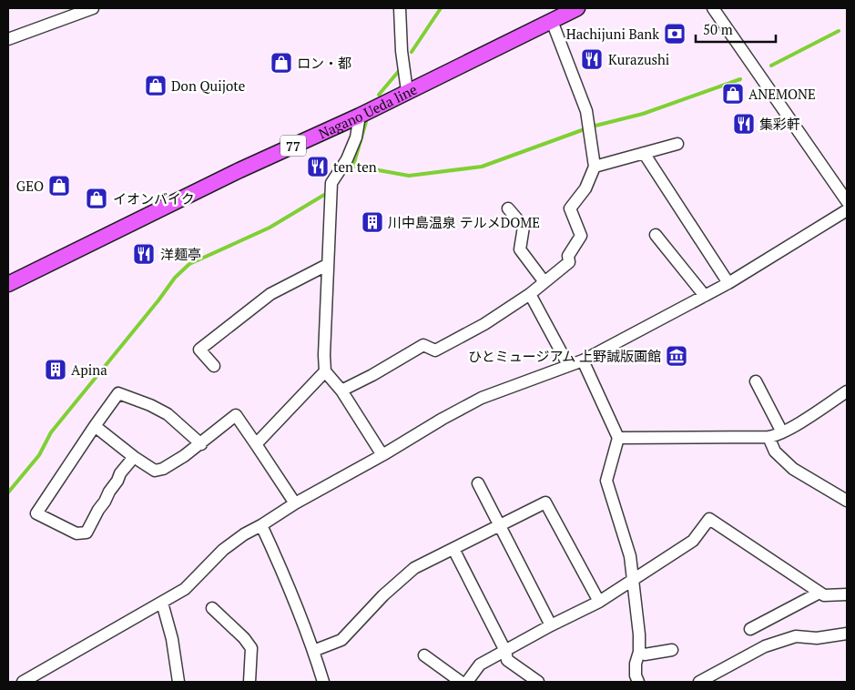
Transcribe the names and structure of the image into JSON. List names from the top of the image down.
{
  "streets": {
    "main road": ["Nagano Ueda line", "77"]
  },
  "places": {
    "bank": ["Hachijuni Bank"],
    "restaurant": [
      "Kurazushi",
      "集彩軒",
      "ten ten",
      "洋麺亭"
    ],
    "shop": [
      "ロン・都",
      "Don Quijote",
      "ANEMONE",
      "GEO",
      "イオンバイク"
    ],
    "building": ["川中島温泉 テルメDOME", "Apina"],
    "museum": ["ひとミュージアム 上野誠版画館"]
  },
  "scale_bar": "50 m"
}
